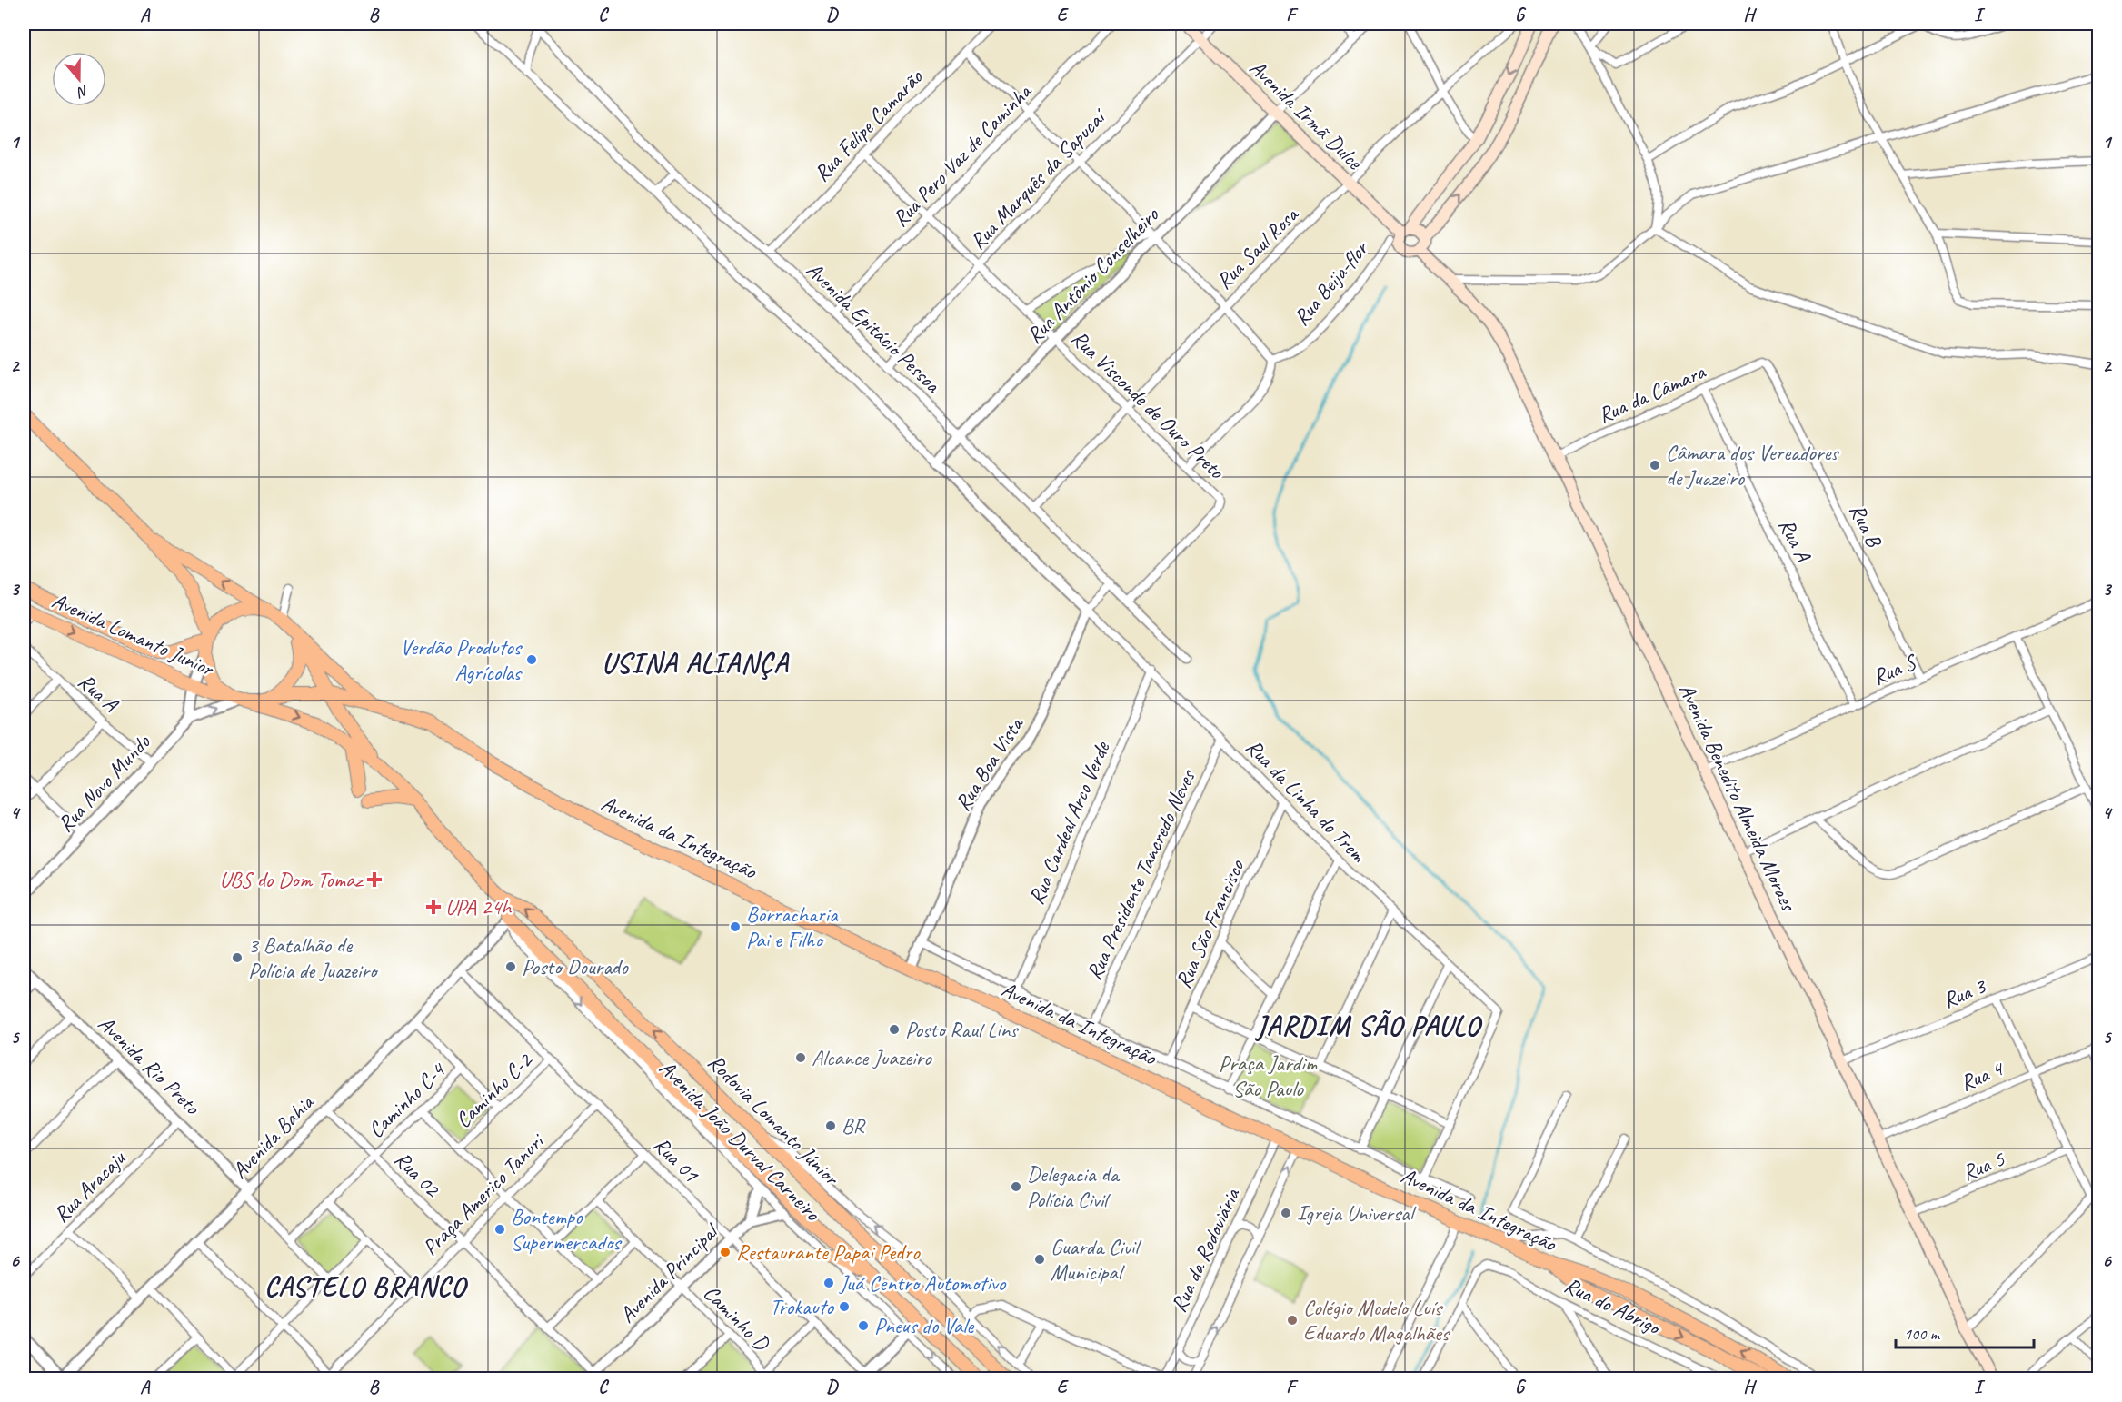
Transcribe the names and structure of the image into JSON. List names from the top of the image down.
{
  "streets": {
    "main road": [
      "Avenida Irmã Dulce",
      "Avenida Lomanto Junior",
      "Avenida Benedito Almeida Moraes",
      "Avenida da Integração",
      "Rodovia Lomanto Júnior"
    ],
    "street": [
      "Rua Felipe Camarão",
      "Rua Pero Vaz de Caminha",
      "Rua Marquês da Sapucaí",
      "Rua Saul Rosa",
      "Rua Antônio Conselheiro",
      "Rua Beija-flor",
      "Avenida Epitácio Pessoa",
      "Rua da Câmara",
      "Rua Visconde de Ouro Preto",
      "Rua B",
      "Rua A",
      "Rua S",
      "Rua Boa Vista",
      "Rua Novo Mundo",
      "Rua da Linha do Trem",
      "Rua Cardeal Arco Verde",
      "Rua Presidente Tancredo Neves",
      "Rua São Francisco",
      "Rua 3",
      "Avenida Rio Preto",
      "Rua 4",
      "Caminho C-2",
      "Caminho C-4",
      "Avenida Bahia",
      "Avenida João Durval Carneiro",
      "Rua 01",
      "Rua 5",
      "Rua 02",
      "Rua Aracaju",
      "Praça Americo Tanuri",
      "Rua da Rodoviária",
      "Avenida Principal",
      "Rua do Abrigo",
      "Caminho D"
    ]
  },
  "crossings": [
    ["Avenida Irmã Dulce", "Rua Marquês da Sapucaí"],
    ["Avenida Irmã Dulce", "Rua Saul Rosa"],
    ["Avenida Irmã Dulce", "Rua Antônio Conselheiro"],
    ["Avenida Irmã Dulce", "Avenida Benedito Almeida Moraes"],
    ["Rua Felipe Camarão", "Avenida Epitácio Pessoa"],
    ["Rua Felipe Camarão", "Rua Visconde de Ouro Preto"],
    ["Rua Pero Vaz de Caminha", "Avenida Epitácio Pessoa"],
    ["Rua Pero Vaz de Caminha", "Rua Visconde de Ouro Preto"],
    ["Rua Marquês da Sapucaí", "Avenida Epitácio Pessoa"],
    ["Rua Marquês da Sapucaí", "Rua Visconde de Ouro Preto"],
    ["Rua Saul Rosa", "Avenida Epitácio Pessoa"],
    ["Rua Saul Rosa", "Rua Visconde de Ouro Preto"],
    ["Rua Antônio Conselheiro", "Avenida Epitácio Pessoa"],
    ["Rua Antônio Conselheiro", "Rua Visconde de Ouro Preto"],
    ["Avenida Epitácio Pessoa", "Rua Visconde de Ouro Preto"],
    ["Rua da Câmara", "Rua B"],
    ["Rua da Câmara", "Rua A"],
    ["Rua da Câmara", "Avenida Benedito Almeida Moraes"],
    ["Rua B", "Rua S"],
    ["Rua A", "Rua S"],
    ["Rua A", "Rua Novo Mundo"],
    ["Avenida Lomanto Junior", "Avenida da Integração"],
    ["Rua S", "Avenida Benedito Almeida Moraes"],
    ["Rua Boa Vista", "Rua da Linha do Trem"],
    ["Rua Boa Vista", "Avenida da Integração"],
    ["Avenida Benedito Almeida Moraes", "Rua 3"],
    ["Avenida Benedito Almeida Moraes", "Rua 4"],
    ["Avenida Benedito Almeida Moraes", "Rua 5"],
    ["Rua da Linha do Trem", "Rua Cardeal Arco Verde"],
    ["Rua da Linha do Trem", "Rua Presidente Tancredo Neves"],
    ["Rua da Linha do Trem", "Rua São Francisco"],
    ["Avenida da Integração", "Rua da Rodoviária"],
    ["Avenida Rio Preto", "Avenida Bahia"],
    ["Avenida Rio Preto", "Rua Aracaju"],
    ["Caminho C-2", "Rua 01"],
    ["Caminho C-4", "Rua 02"],
    ["Rodovia Lomanto Júnior", "Avenida Bahia"],
    ["Rodovia Lomanto Júnior", "Avenida João Durval Carneiro"],
    ["Avenida Bahia", "Avenida João Durval Carneiro"],
    ["Avenida Bahia", "Rua 01"],
    ["Avenida Bahia", "Rua 02"],
    ["Rua 01", "Praça Americo Tanuri"],
    ["Rua 01", "Avenida Principal"],
    ["Rua 02", "Praça Americo Tanuri"],
    ["Rua 02", "Avenida Principal"],
    ["Avenida Principal", "Caminho D"]
  ],
  "one_way": ["Avenida João Durval Carneiro"],
  "districts": ["USINA ALIANÇA", "JARDIM SÃO PAULO", "CASTELO BRANCO"],
  "parks": ["Praça Jardim São Paulo"],
  "places": {
    "other": [
      "Câmara dos Vereadores de Juazeiro",
      "Verdão Produtos Agrícolas",
      "Borracharia Pai e Filho",
      "3 Batalhão de Polícia de Juazeiro",
      "Posto Dourado",
      "Posto Raul Lins",
      "Alcance Juazeiro",
      "BR",
      "Delegacia da Polícia Civil",
      "Igreja Universal",
      "Bontempo Supermercados",
      "Restaurante Papai Pedro",
      "Guarda Civil Municipal",
      "Juá Centro Automotivo",
      "Trokauto",
      "Colégio Modelo Luís Eduardo Magalhães",
      "Pneus do Vale"
    ],
    "health": ["UBS do Dom Tomaz", "UPA 24h"]
  },
  "scale_bar": "100 m",
  "north": "bottom",
  "grid": {
    "columns": [
      "A",
      "B",
      "C",
      "D",
      "E",
      "F",
      "G",
      "H",
      "I"
    ],
    "rows": [
      "1",
      "2",
      "3",
      "4",
      "5",
      "6"
    ]
  }
}
